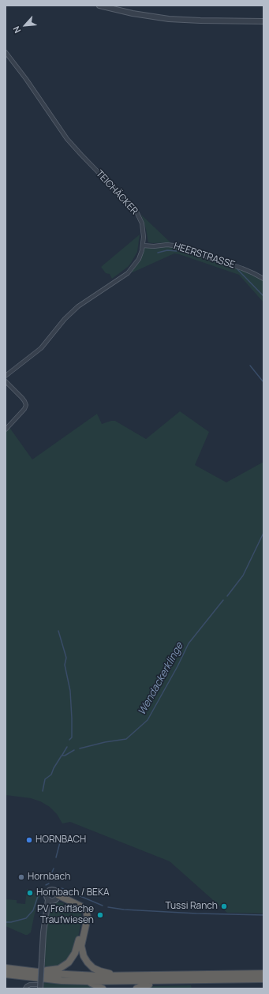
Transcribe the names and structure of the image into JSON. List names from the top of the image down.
{
  "streets": {
    "street": ["TEICHÄCKER", "HEERSTRASSE"]
  },
  "crossings": [
    ["TEICHÄCKER", "HEERSTRASSE"]
  ],
  "water": ["Wendackerklinge"],
  "places": [
    "HORNBACH",
    "Hornbach",
    "Hornbach / BEKA",
    "Tussi Ranch",
    "PV Freifläche Traufwiesen"
  ],
  "north": "bottom left"
}
